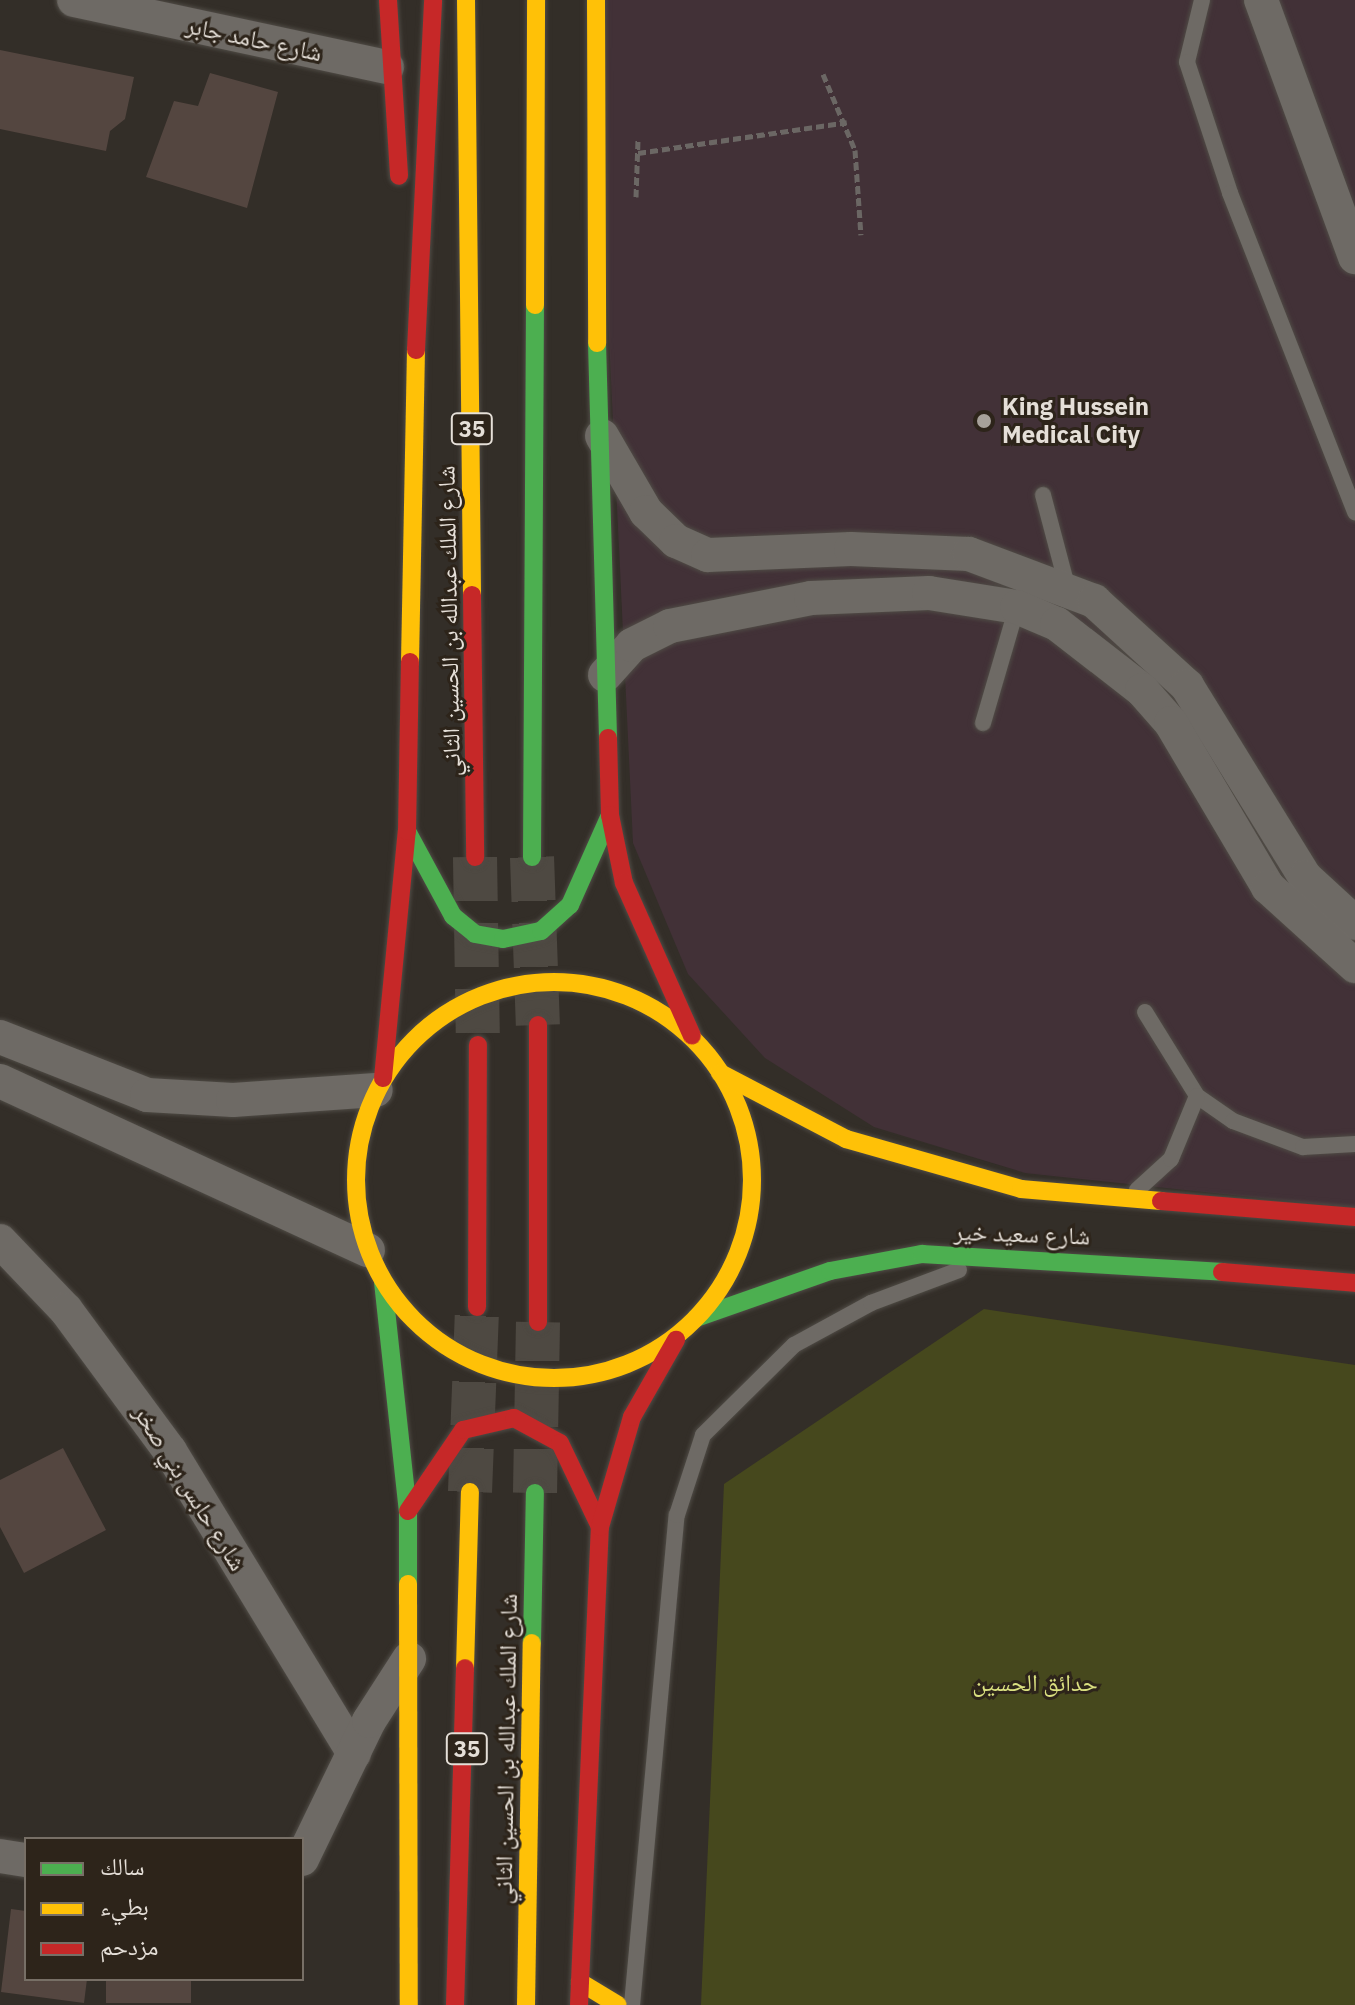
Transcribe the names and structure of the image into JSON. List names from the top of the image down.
{
  "streets": {
    "main road": ["35", "شارع الملك عبدالله بن الحسين الثاني", "شارع سعيد خير"],
    "street": ["شارع حامد جابر", "شارع حابس بني صخر"]
  },
  "parks": ["حدائق الحسين"],
  "places": ["King Hussein Medical City"],
  "legend": ["سالك", "بطيء", "مزدحم"]
}
